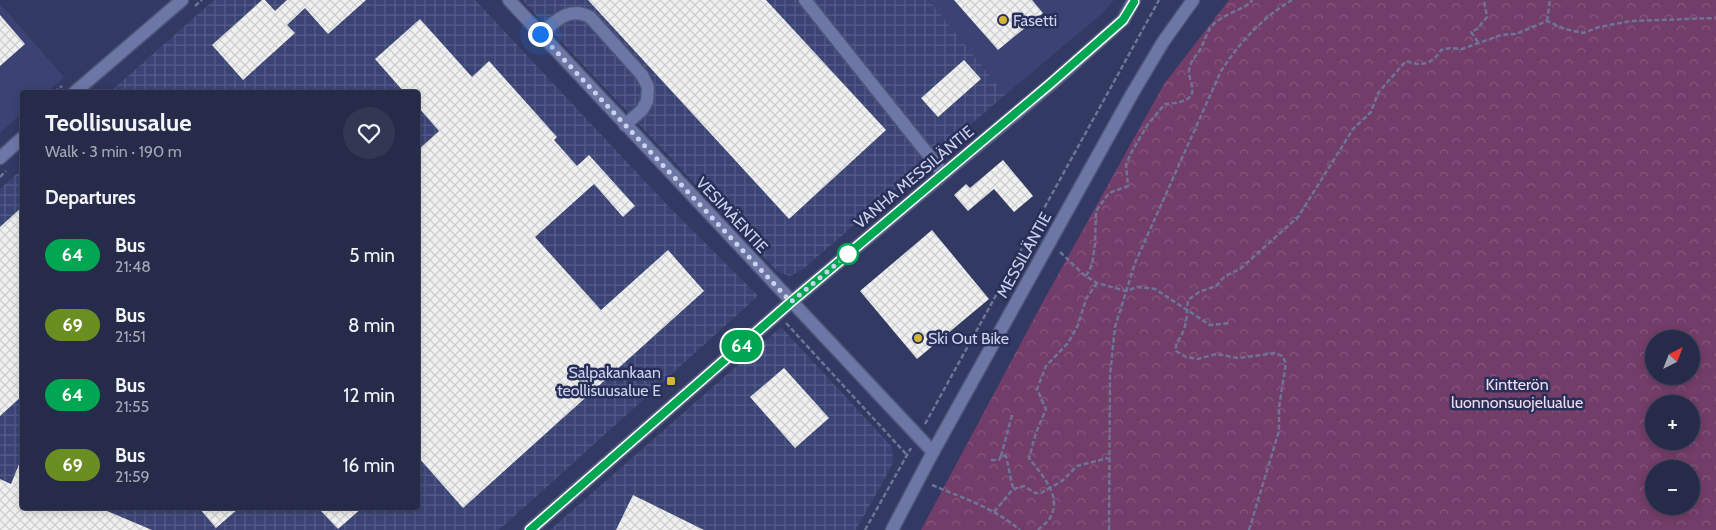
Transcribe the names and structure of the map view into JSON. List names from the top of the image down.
{
  "streets": {
    "street": ["VANHA MESSILÄNTIE", "VESIMÄENTIE", "MESSILÄNTIE"]
  },
  "crossings": [
    ["VANHA MESSILÄNTIE", "VESIMÄENTIE"],
    ["VESIMÄENTIE", "MESSILÄNTIE"]
  ],
  "parks": ["Kintterön luonnonsuojelualue"],
  "places": {
    "other": ["Fasetti", "Ski Out Bike"],
    "transit": ["Salpakankaan teollisuusalue E"]
  },
  "lines": ["bus line 64"],
  "north": "top right",
  "page": {
    "on_map": "64",
    "heading": [
      ["Teollisuusalue", "Walk · 3 min · 190 m"],
      "Departures"
    ],
    "list": [
      {
        "mark": "64",
        "name": "Bus",
        "note": "21:48",
        "value": "5 min"
      },
      {
        "mark": "69",
        "name": "Bus",
        "note": "21:51",
        "value": "8 min"
      },
      {
        "mark": "64",
        "name": "Bus",
        "note": "21:55",
        "value": "12 min"
      },
      {
        "mark": "69",
        "name": "Bus",
        "note": "21:59",
        "value": "16 min"
      }
    ],
    "map_buttons": ["+", "−"]
  }
}
